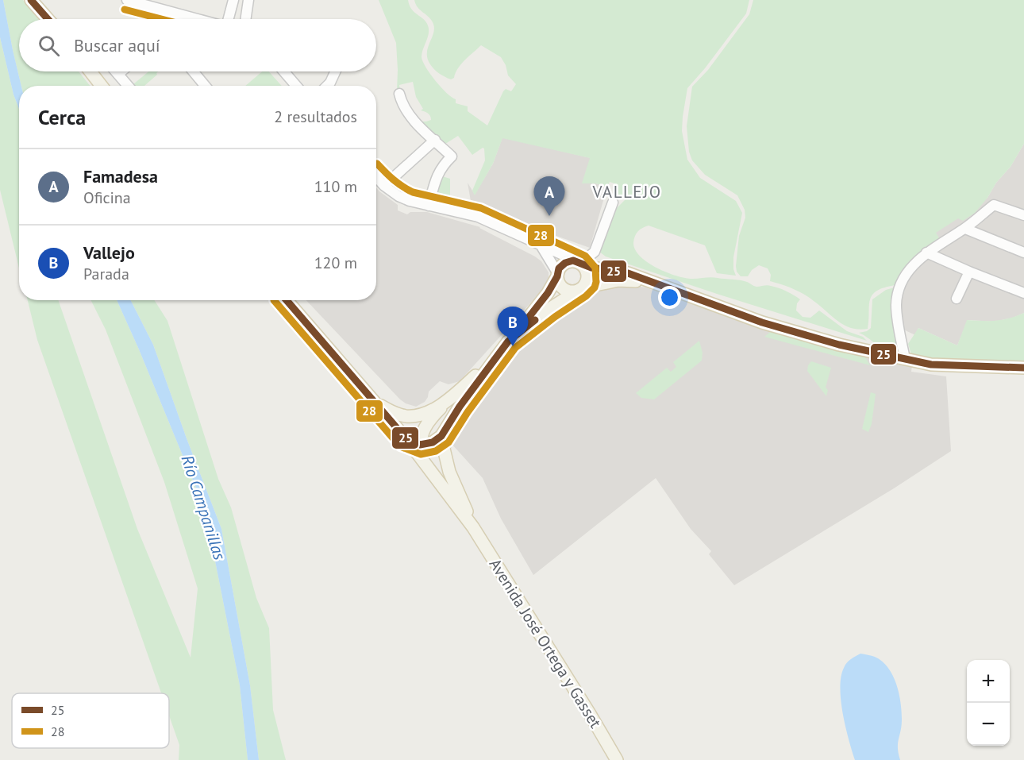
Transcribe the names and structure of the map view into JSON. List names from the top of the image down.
{
  "streets": {
    "main road": ["Avenida José Ortega y Gasset"]
  },
  "districts": ["VALLEJO"],
  "water": ["Río Campanillas"],
  "lines": ["transit line 25", "transit line 28"],
  "legend": ["25", "28"],
  "page": {
    "search": "Buscar aquí",
    "heading": ["Cerca", "2 resultados"],
    "list": [
      {
        "mark": "A",
        "name": "Famadesa",
        "note": "Oficina",
        "value": "110 m"
      },
      {
        "mark": "B",
        "name": "Vallejo",
        "note": "Parada",
        "value": "120 m"
      }
    ],
    "pins": ["A", "B"],
    "map_buttons": ["+", "−"]
  }
}
